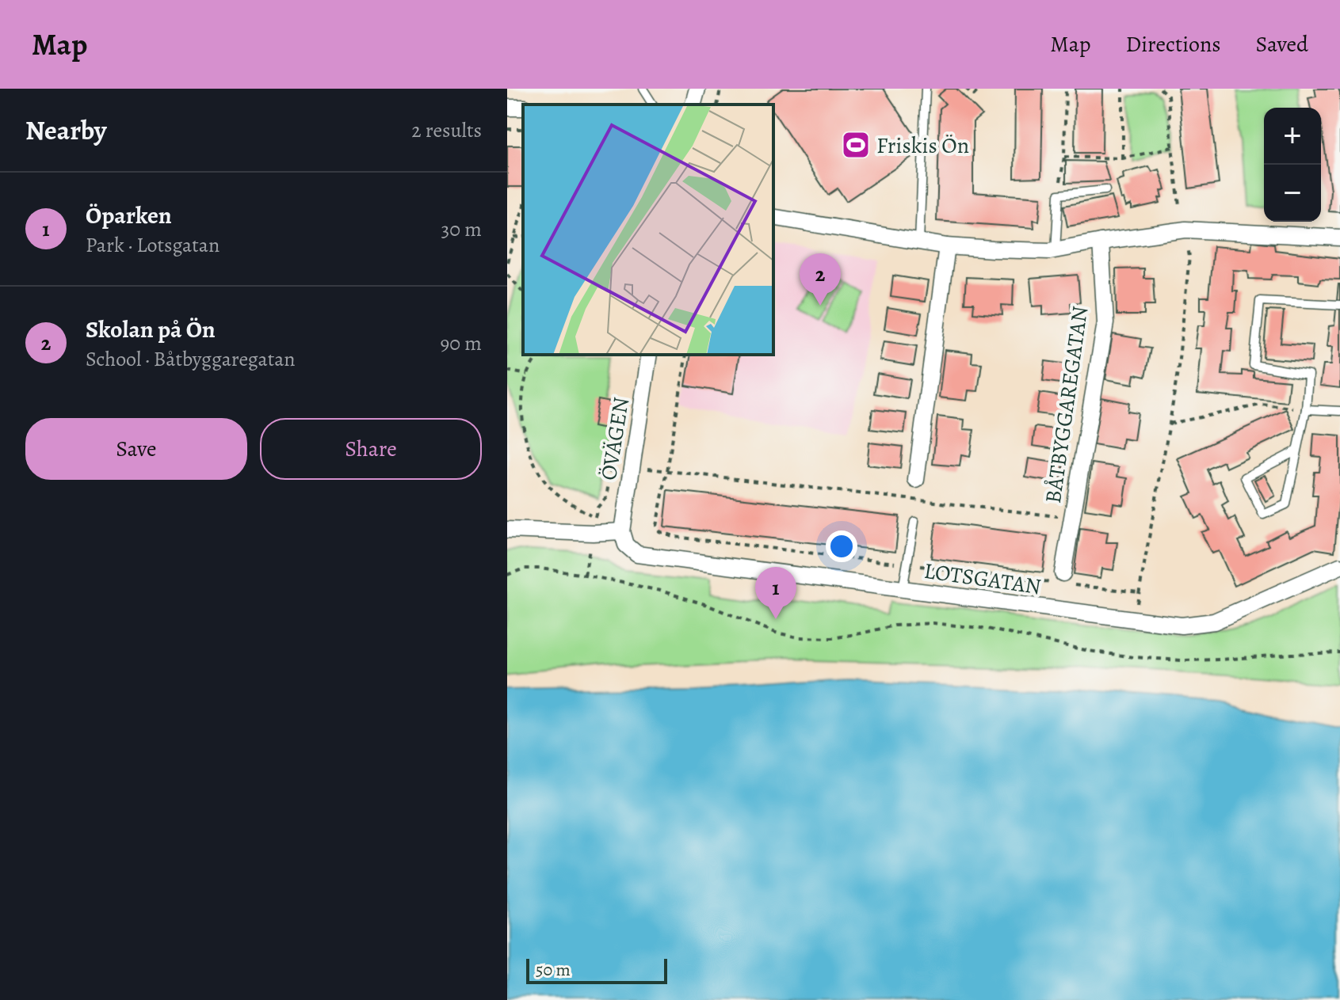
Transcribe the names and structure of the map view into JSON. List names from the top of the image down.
{
  "streets": {
    "street": ["BÅTBYGGAREGATAN", "ÖVÄGEN", "LOTSGATAN"]
  },
  "crossings": [
    ["ÖVÄGEN", "LOTSGATAN"]
  ],
  "places": {
    "sports": ["Friskis Ön"]
  },
  "scale_bar": "50 m",
  "page": {
    "header": "Map",
    "nav": ["Map", "Directions", "Saved"],
    "heading": ["Nearby", "2 results"],
    "map_buttons": ["+", "−"],
    "list": [
      {
        "mark": "1",
        "name": "Öparken",
        "note": "Park · Lotsgatan",
        "value": "30 m"
      },
      {
        "mark": "2",
        "name": "Skolan på Ön",
        "note": "School · Båtbyggaregatan",
        "value": "90 m"
      }
    ],
    "pins": ["2", "1"],
    "buttons": ["Save", "Share"],
    "scale": "50 m"
  }
}
